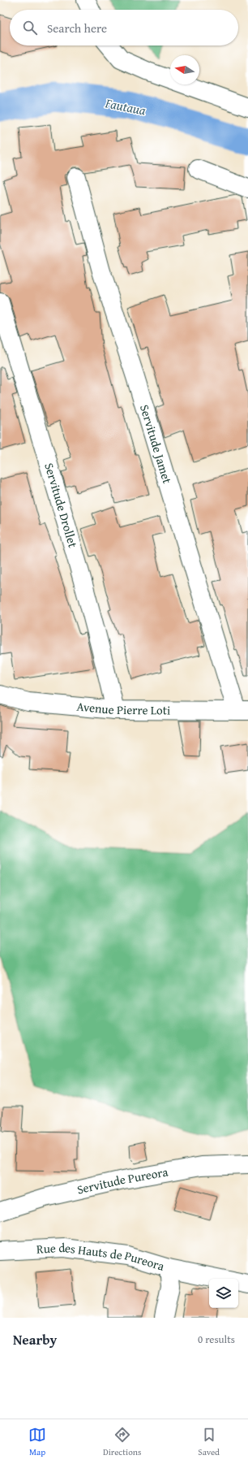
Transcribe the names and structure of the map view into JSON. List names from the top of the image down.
{
  "streets": {
    "street": [
      "Servitude Jamet",
      "Servitude Drollet",
      "Avenue Pierre Loti",
      "Servitude Pureora",
      "Rue des Hauts de Pureora"
    ]
  },
  "crossings": [
    ["Servitude Jamet", "Avenue Pierre Loti"],
    ["Servitude Drollet", "Avenue Pierre Loti"]
  ],
  "water": ["Fautaua"],
  "north": "left",
  "page": {
    "search": "Search here",
    "heading": ["Nearby", "0 results"],
    "nav": ["Map", "Directions", "Saved"]
  }
}
